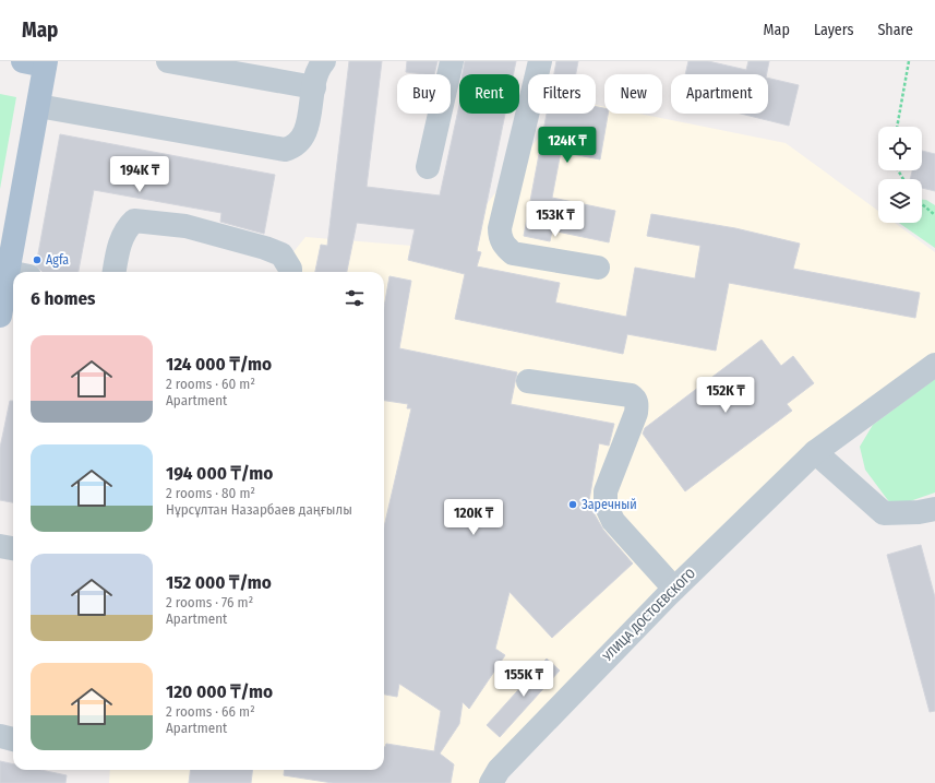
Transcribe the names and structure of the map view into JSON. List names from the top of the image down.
{
  "streets": {
    "lane": ["УЛИЦА ДОСТОЕВСКОГО"]
  },
  "places": ["Agfa", "Заречный"],
  "page": {
    "header": "Map",
    "nav": ["Map", "Layers", "Share"],
    "chip": [
      "Buy",
      "Rent",
      "Filters",
      "New",
      "Apartment"
    ],
    "price": [
      "124K ₸",
      "194K ₸",
      "153K ₸",
      "152K ₸",
      "120K ₸",
      "155K ₸"
    ],
    "heading": "6 homes",
    "list": [
      {
        "name": "124 000 ₸/mo",
        "note": "2 rooms · 60 m² · Apartment"
      },
      {
        "name": "194 000 ₸/mo",
        "note": "2 rooms · 80 m² · Нұрсұлтан Назарбаев даңғылы"
      },
      {
        "name": "152 000 ₸/mo",
        "note": "2 rooms · 76 m² · Apartment"
      },
      {
        "name": "120 000 ₸/mo",
        "note": "2 rooms · 66 m² · Apartment"
      }
    ]
  }
}
